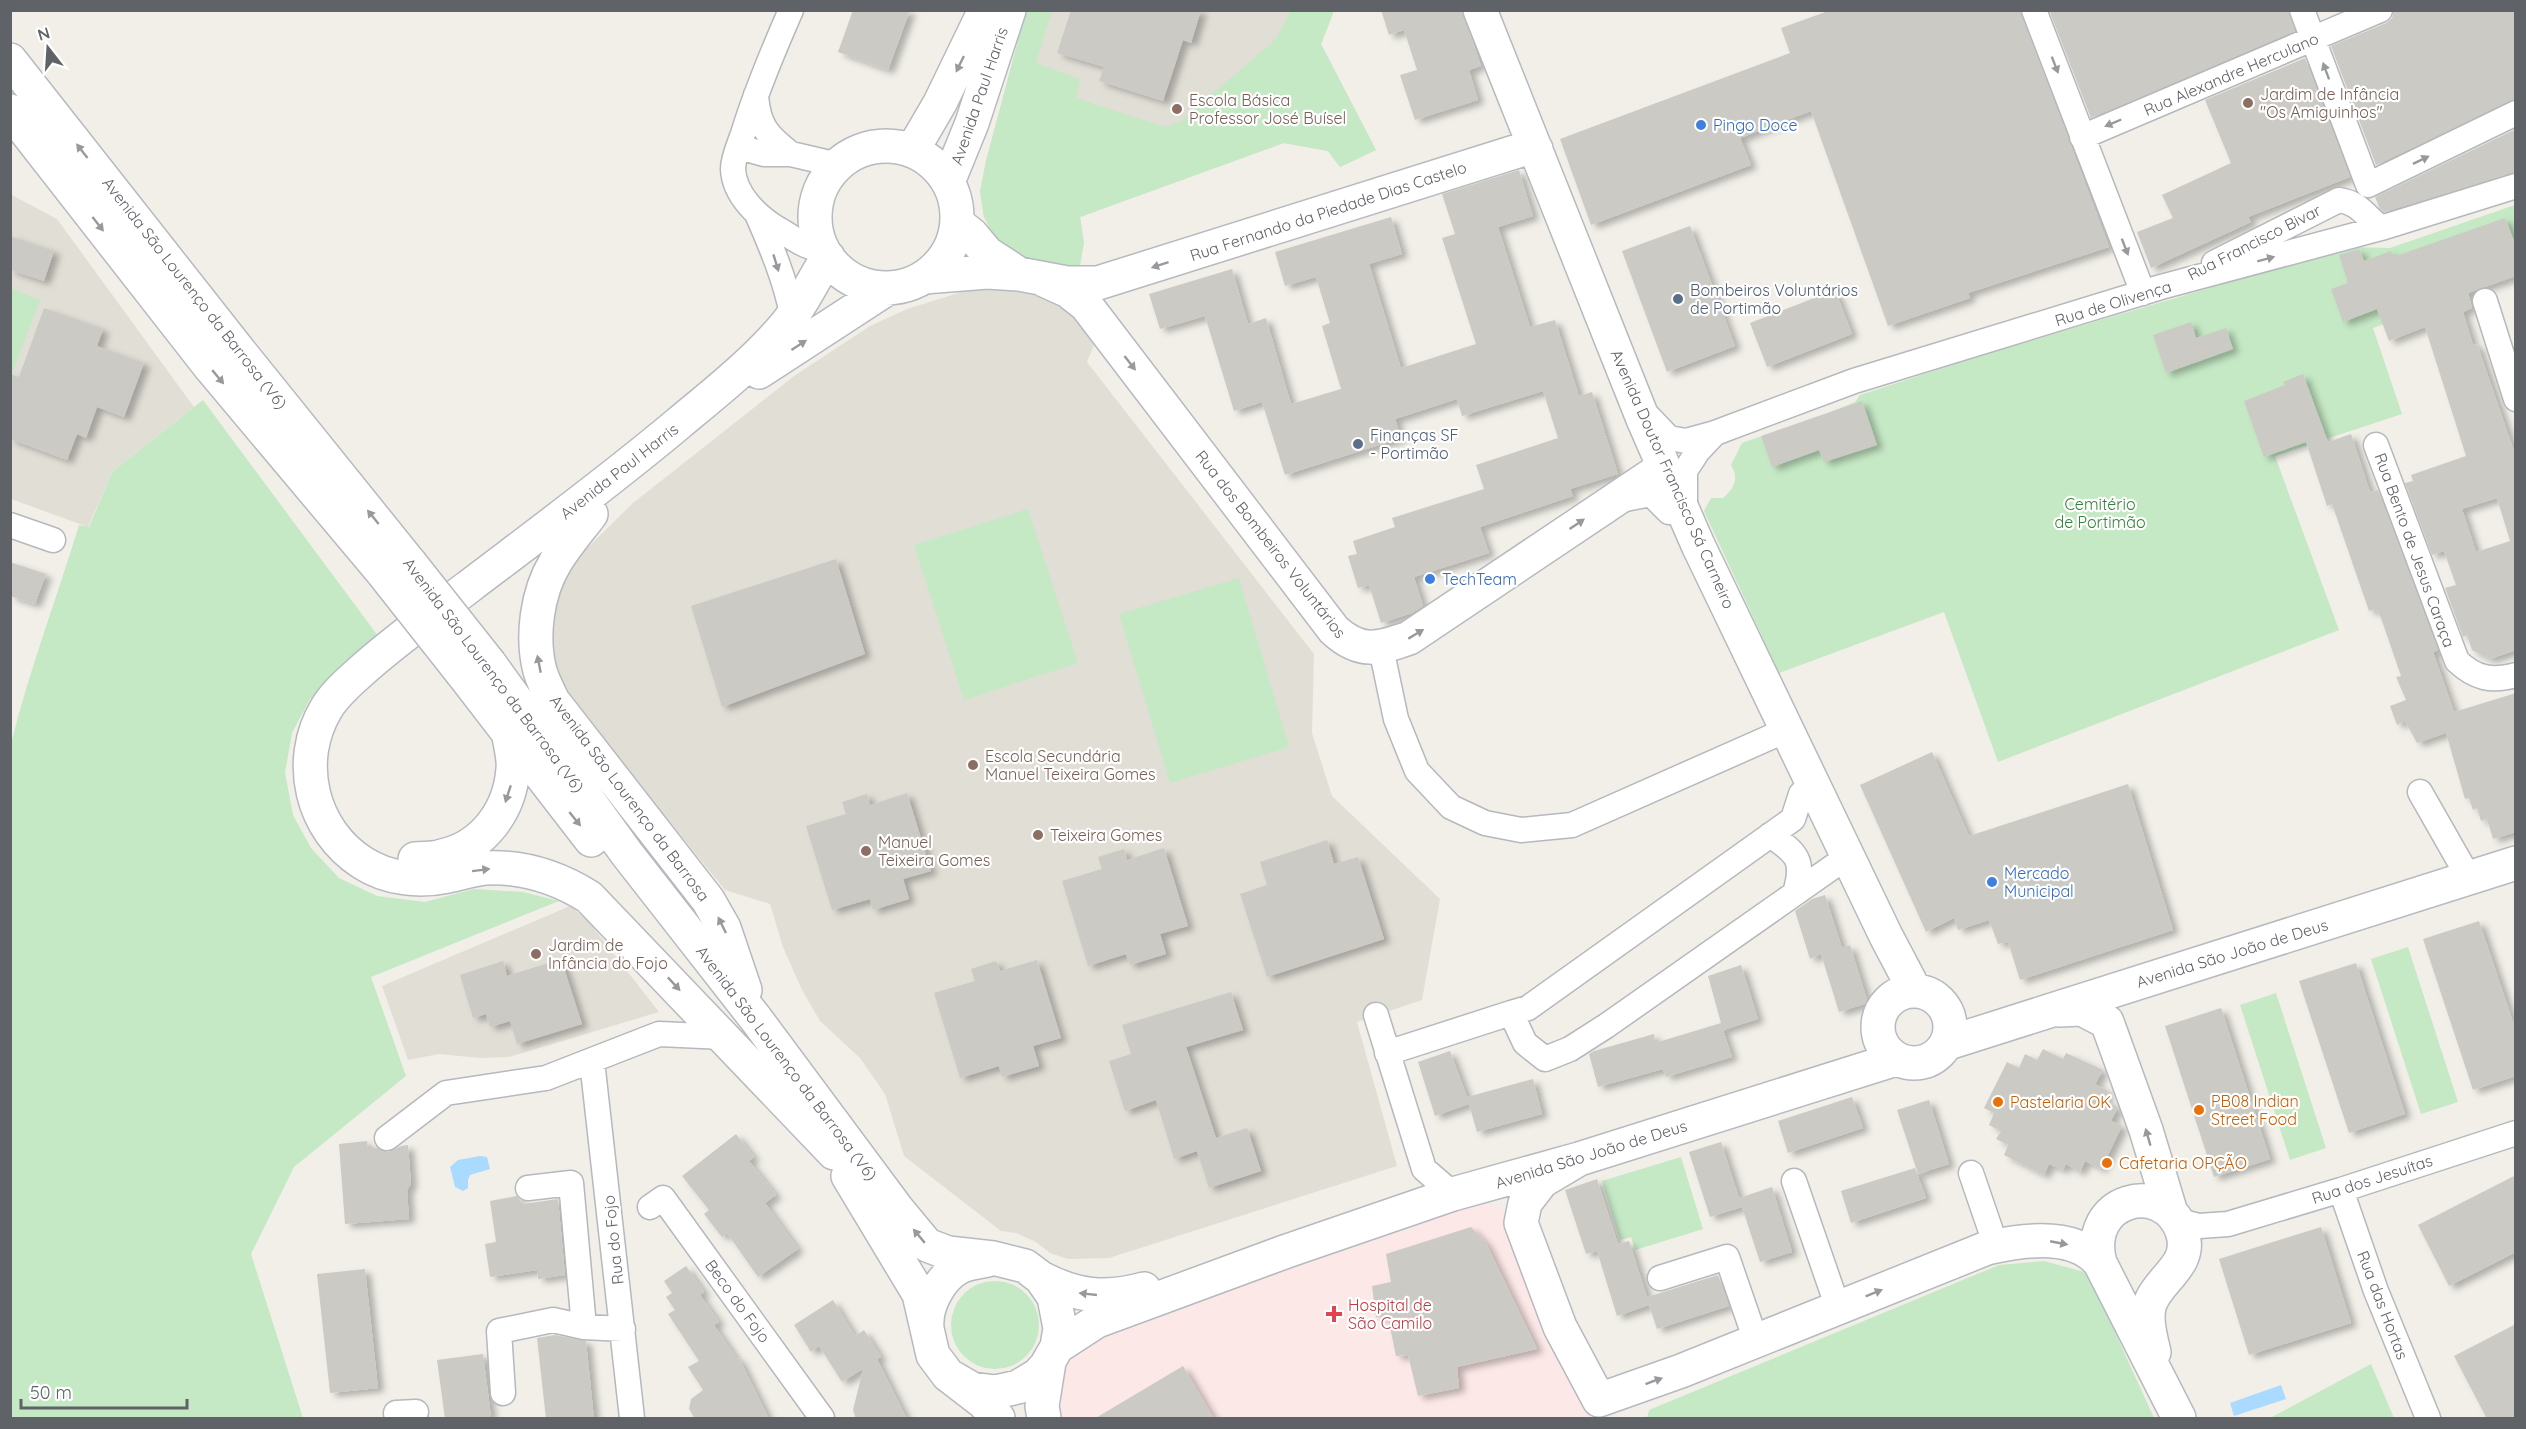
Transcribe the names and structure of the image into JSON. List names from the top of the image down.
{
  "streets": {
    "main road": [
      "Avenida Paul Harris",
      "Rua Fernando da Piedade Dias Castelo",
      "Avenida São Lourenço da Barrosa (V6)",
      "Avenida Doutor Francisco Sá Carneiro",
      "Rua dos Bombeiros Voluntários",
      "Avenida São Lourenço da Barrosa",
      "Avenida São João de Deus"
    ],
    "street": [
      "Rua Alexandre Herculano",
      "Rua Francisco Bivar",
      "Rua de Olivença",
      "Rua Bento de Jesus Caraça",
      "Rua dos Jesuítas",
      "Rua do Fojo",
      "Beco do Fojo",
      "Rua das Hortas"
    ]
  },
  "crossings": [
    ["Avenida Paul Harris", "Rua Fernando da Piedade Dias Castelo"],
    ["Avenida Paul Harris", "Avenida São Lourenço da Barrosa (V6)"],
    ["Avenida Paul Harris", "Rua dos Bombeiros Voluntários"],
    ["Avenida Paul Harris", "Avenida São Lourenço da Barrosa"],
    ["Rua Fernando da Piedade Dias Castelo", "Avenida Doutor Francisco Sá Carneiro"],
    ["Rua Fernando da Piedade Dias Castelo", "Rua dos Bombeiros Voluntários"],
    ["Rua Francisco Bivar", "Rua de Olivença"],
    ["Avenida São Lourenço da Barrosa (V6)", "Avenida São Lourenço da Barrosa"],
    ["Avenida São Lourenço da Barrosa (V6)", "Avenida São João de Deus"],
    ["Avenida Doutor Francisco Sá Carneiro", "Avenida São João de Deus"],
    ["Rua dos Jesuítas", "Rua das Hortas"]
  ],
  "one_way": [
    "Rua Alexandre Herculano",
    "Rua Fernando da Piedade Dias Castelo",
    "Rua Francisco Bivar",
    "Rua dos Bombeiros Voluntários",
    "Avenida São Lourenço da Barrosa"
  ],
  "parks": ["Cemitério de Portimão"],
  "places": {
    "other": [
      "Jardim de Infância \"Os Amiguinhos\"",
      "Escola Básica Professor José Buísel",
      "Pingo Doce",
      "Bombeiros Voluntários de Portimão",
      "Finanças SF - Portimão",
      "TechTeam",
      "Escola Secundária Manuel Teixeira Gomes",
      "Teixeira Gomes",
      "Manuel Teixeira Gomes",
      "Mercado Municipal",
      "Jardim de Infância do Fojo",
      "Pastelaria OK",
      "PB08 Indian Street Food",
      "Cafetaria OPÇÃO"
    ],
    "health": ["Hospital de São Camilo"]
  },
  "scale_bar": "50 m",
  "north": "top"
}
